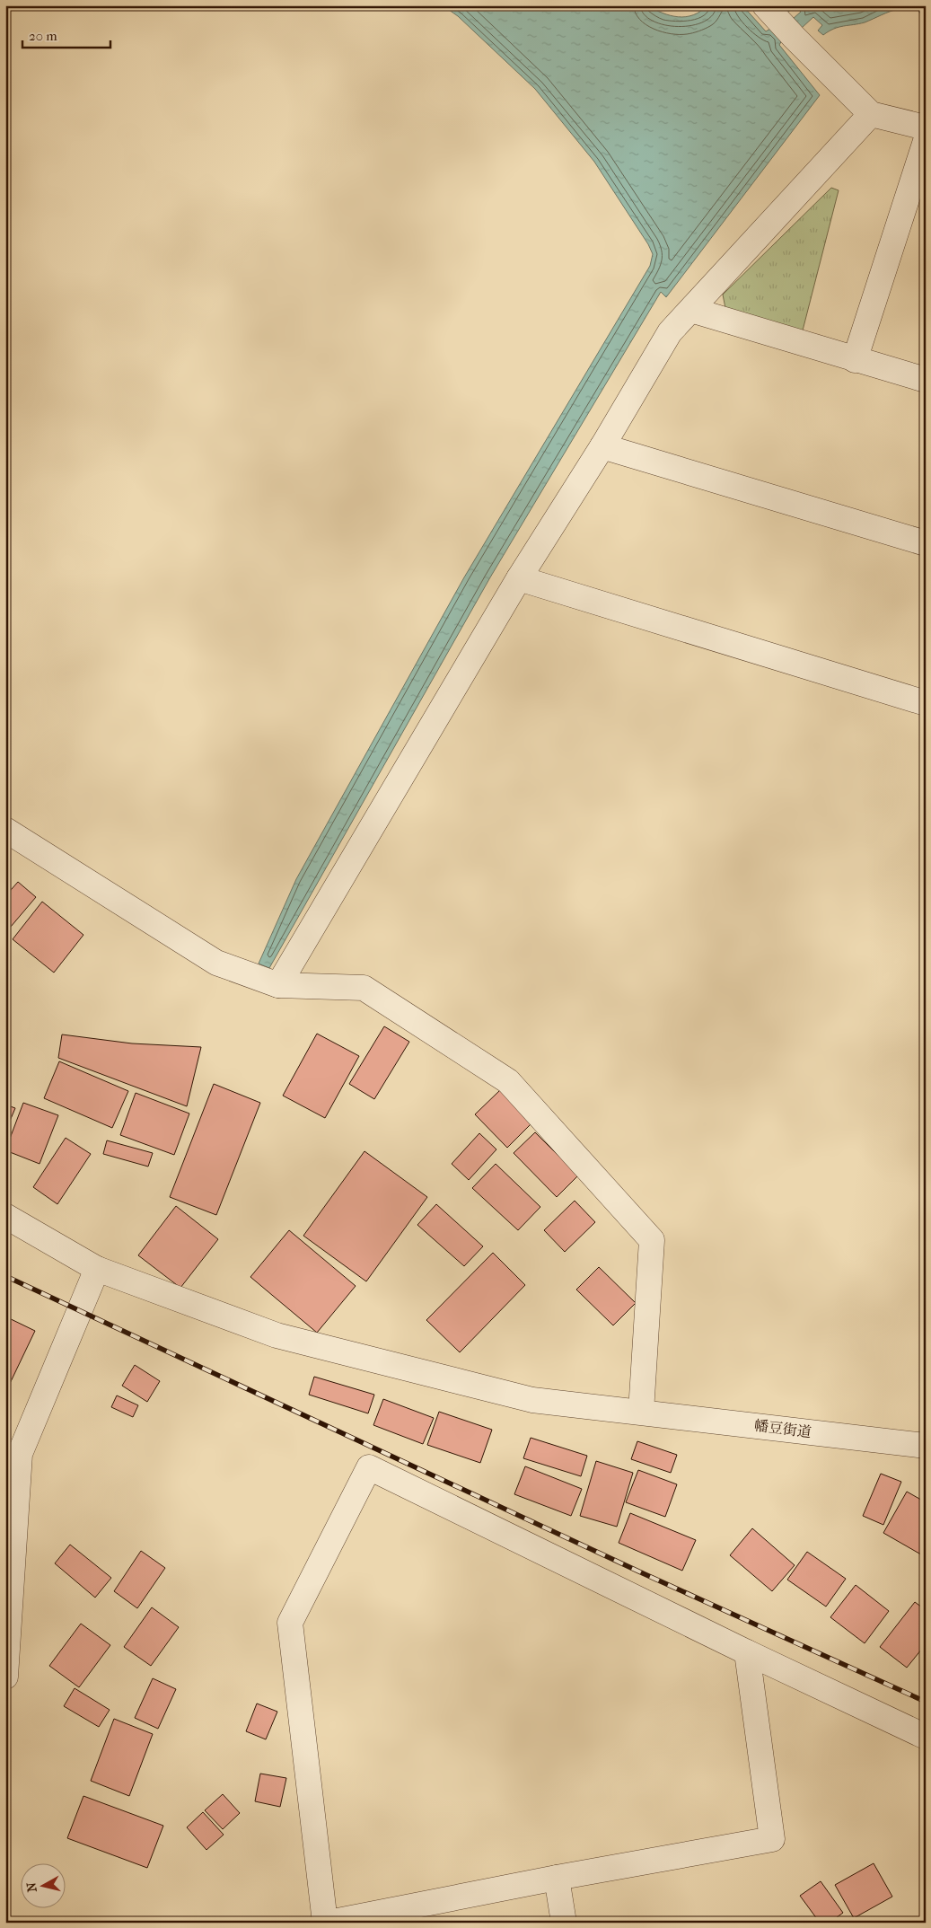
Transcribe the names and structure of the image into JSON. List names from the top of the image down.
{
  "streets": {
    "street": ["幡豆街道"]
  },
  "scale_bar": "20 m",
  "north": "left"
}
